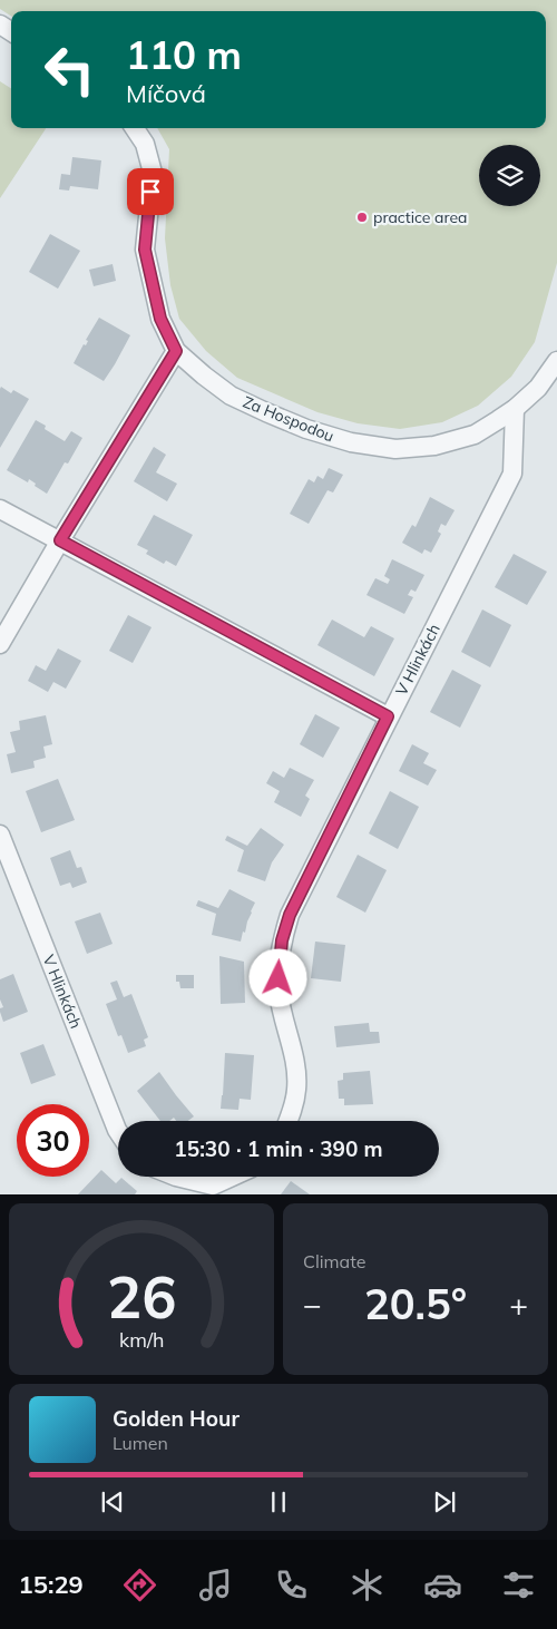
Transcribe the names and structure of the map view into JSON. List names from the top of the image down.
{
  "streets": {
    "street": ["Za Hospodou", "V Hlinkách"]
  },
  "crossings": [
    ["Za Hospodou", "V Hlinkách"]
  ],
  "places": ["practice area"],
  "page": {
    "turn": ["110 m", "Míčová"],
    "limit": "30",
    "trip": "15:30 · 1 min · 390 m",
    "tile": "Climate",
    "heat": ["−", "20.5°", "+"],
    "song": ["Golden Hour", "Lumen"],
    "tabs": "15:29",
    "gauge": ["26", "km/h"]
  }
}
